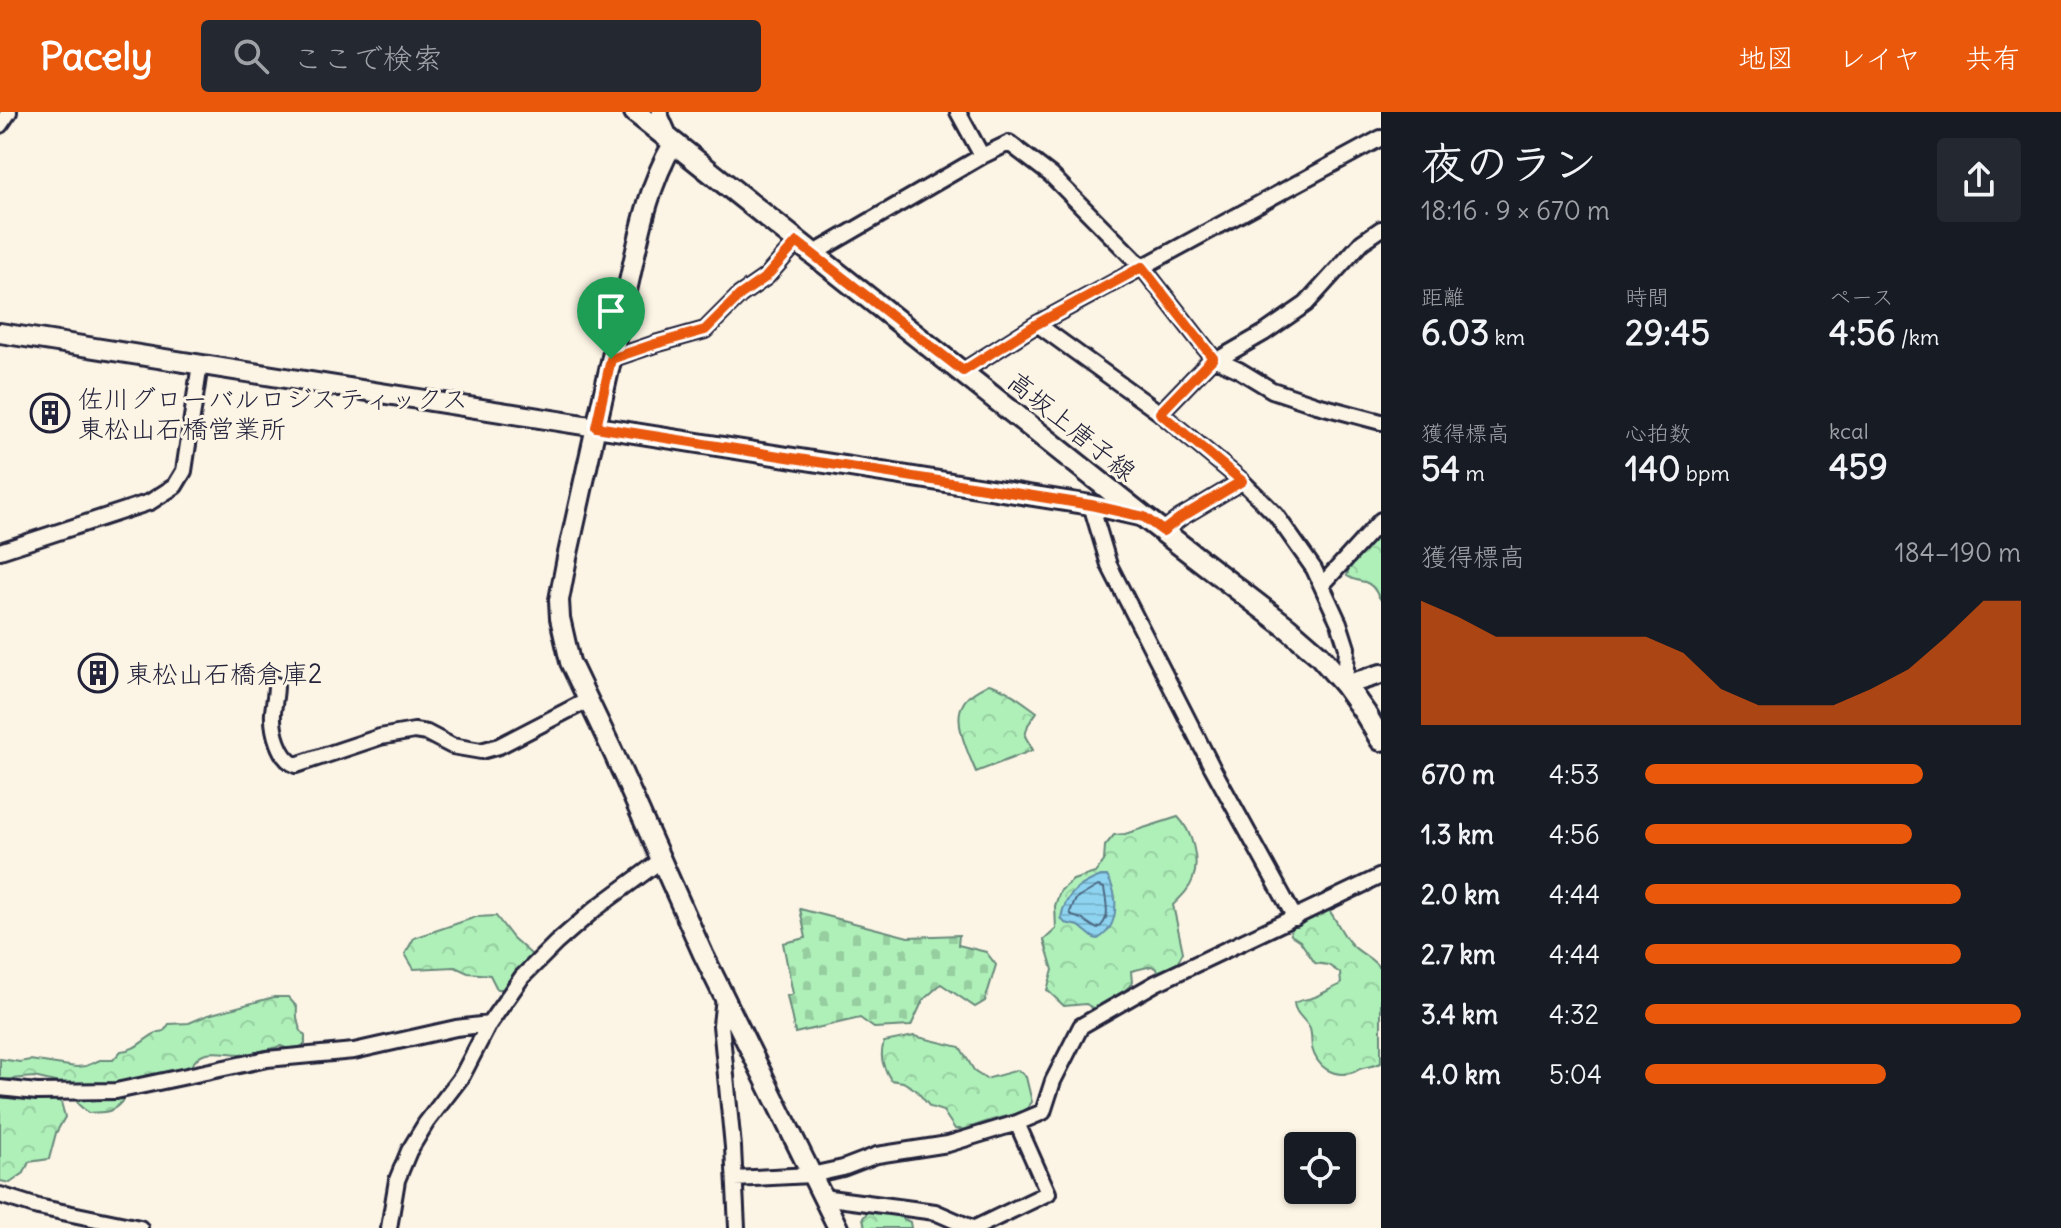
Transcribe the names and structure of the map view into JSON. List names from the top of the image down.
{
  "streets": {
    "main road": ["高坂上唐子線"]
  },
  "places": {
    "building": ["佐川グローバルロジスティックス 東松山石橋営業所", "東松山石橋倉庫2"]
  },
  "page": {
    "header": "Pacely",
    "search": "ここで検索",
    "nav": ["地図", "レイヤ", "共有"],
    "heading": ["夜のラン", "18:16 · 9 × 670 m"],
    "stats": [
      ["距離", "6.03 km"],
      ["時間", "29:45"],
      ["ペース", "4:56 /km"],
      ["獲得標高", "54 m"],
      ["心拍数", "140 bpm"],
      ["kcal", "459"]
    ],
    "chart": ["獲得標高", "184–190 m"],
    "list": [
      {
        "name": "670 m",
        "note": "4:53"
      },
      {
        "name": "1.3 km",
        "note": "4:56"
      },
      {
        "name": "2.0 km",
        "note": "4:44"
      },
      {
        "name": "2.7 km",
        "note": "4:44"
      },
      {
        "name": "3.4 km",
        "note": "4:32"
      },
      {
        "name": "4.0 km",
        "note": "5:04"
      }
    ]
  }
}
